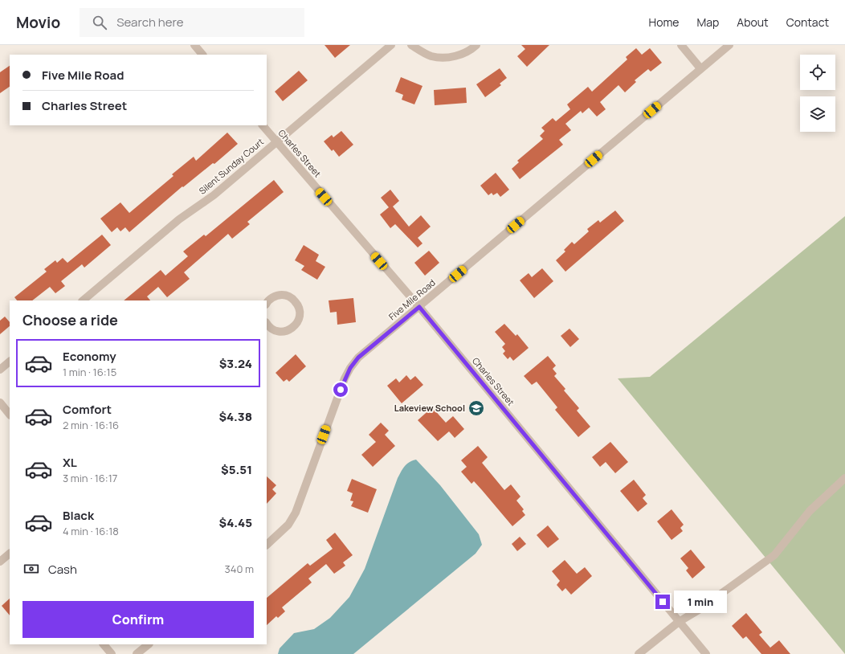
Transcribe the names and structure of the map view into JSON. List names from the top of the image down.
{
  "streets": {
    "street": ["Charles Street", "Silent Sunday Court", "Five Mile Road"]
  },
  "crossings": [
    ["Charles Street", "Silent Sunday Court"],
    ["Charles Street", "Five Mile Road"]
  ],
  "places": {
    "school or university": ["Lakeview School"]
  },
  "page": {
    "header": "Movio",
    "search": "Search here",
    "nav": [
      "Home",
      "Map",
      "About",
      "Contact"
    ],
    "banner": ["Five Mile Road", "Charles Street"],
    "heading": "Choose a ride",
    "list": [
      {
        "name": "Economy",
        "note": "1 min · 16:15",
        "value": "$3.24"
      },
      {
        "name": "Comfort",
        "note": "2 min · 16:16",
        "value": "$4.38"
      },
      {
        "name": "XL",
        "note": "3 min · 16:17",
        "value": "$5.51"
      },
      {
        "name": "Black",
        "note": "4 min · 16:18",
        "value": "$4.45"
      }
    ],
    "pay": ["Cash", "340 m"],
    "bubble": "1 min",
    "buttons": "Confirm"
  }
}
